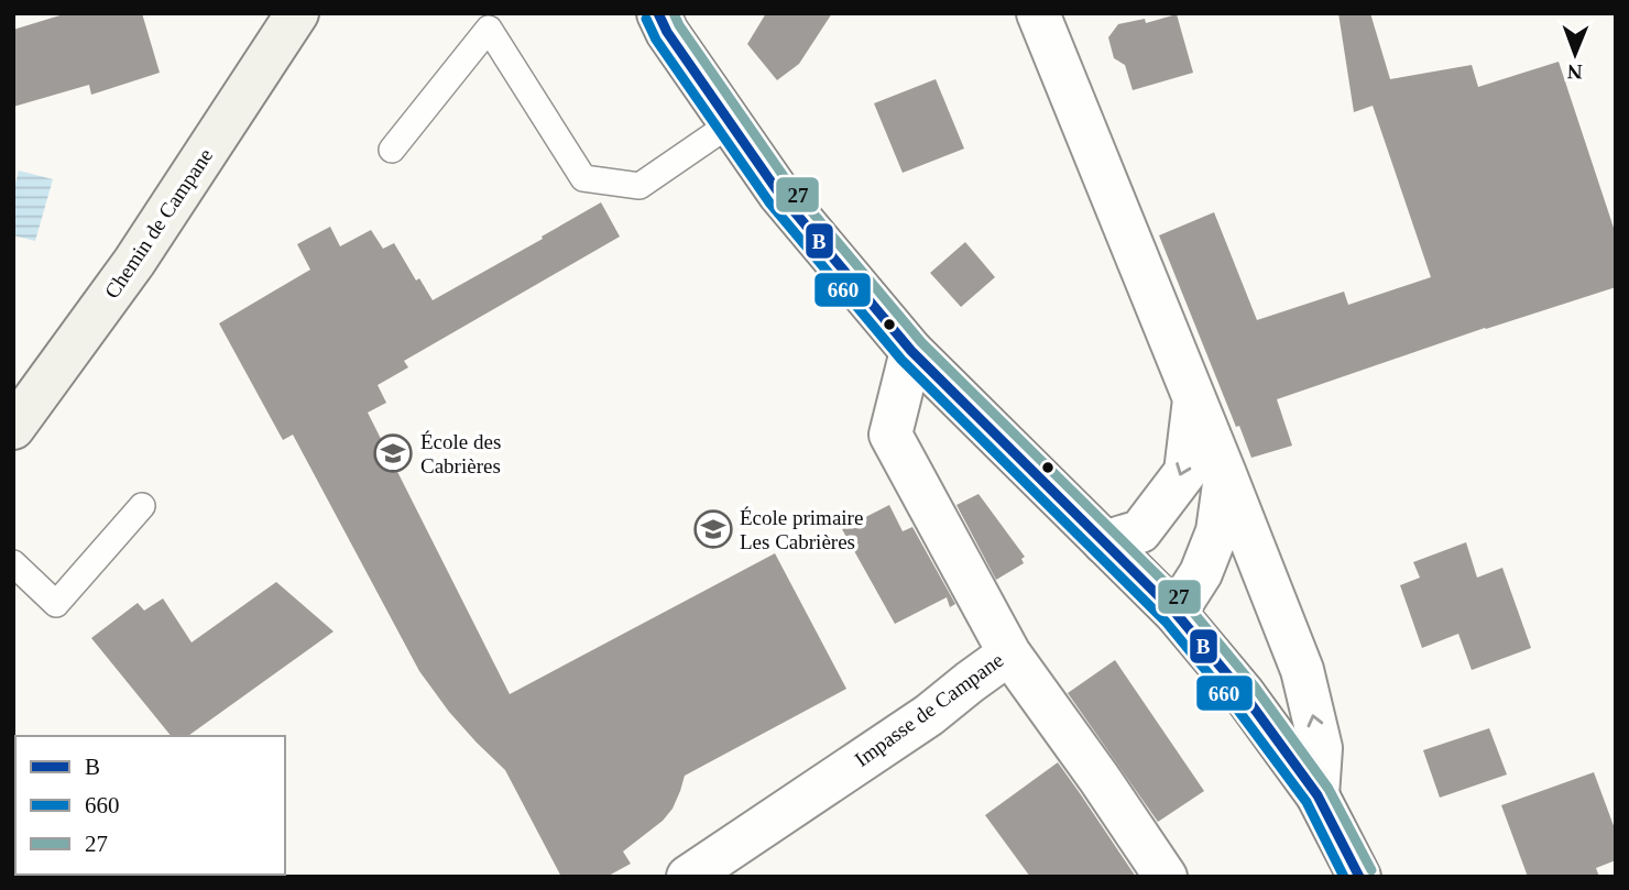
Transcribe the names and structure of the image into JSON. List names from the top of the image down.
{
  "streets": {
    "main road": ["Chemin de Campane"],
    "street": ["Impasse de Campane"]
  },
  "places": {
    "school or university": ["École des Cabrières", "École primaire Les Cabrières"]
  },
  "lines": ["transit line B", "transit line 27", "transit line 660"],
  "legend": ["B", "660", "27"],
  "north": "bottom"
}
